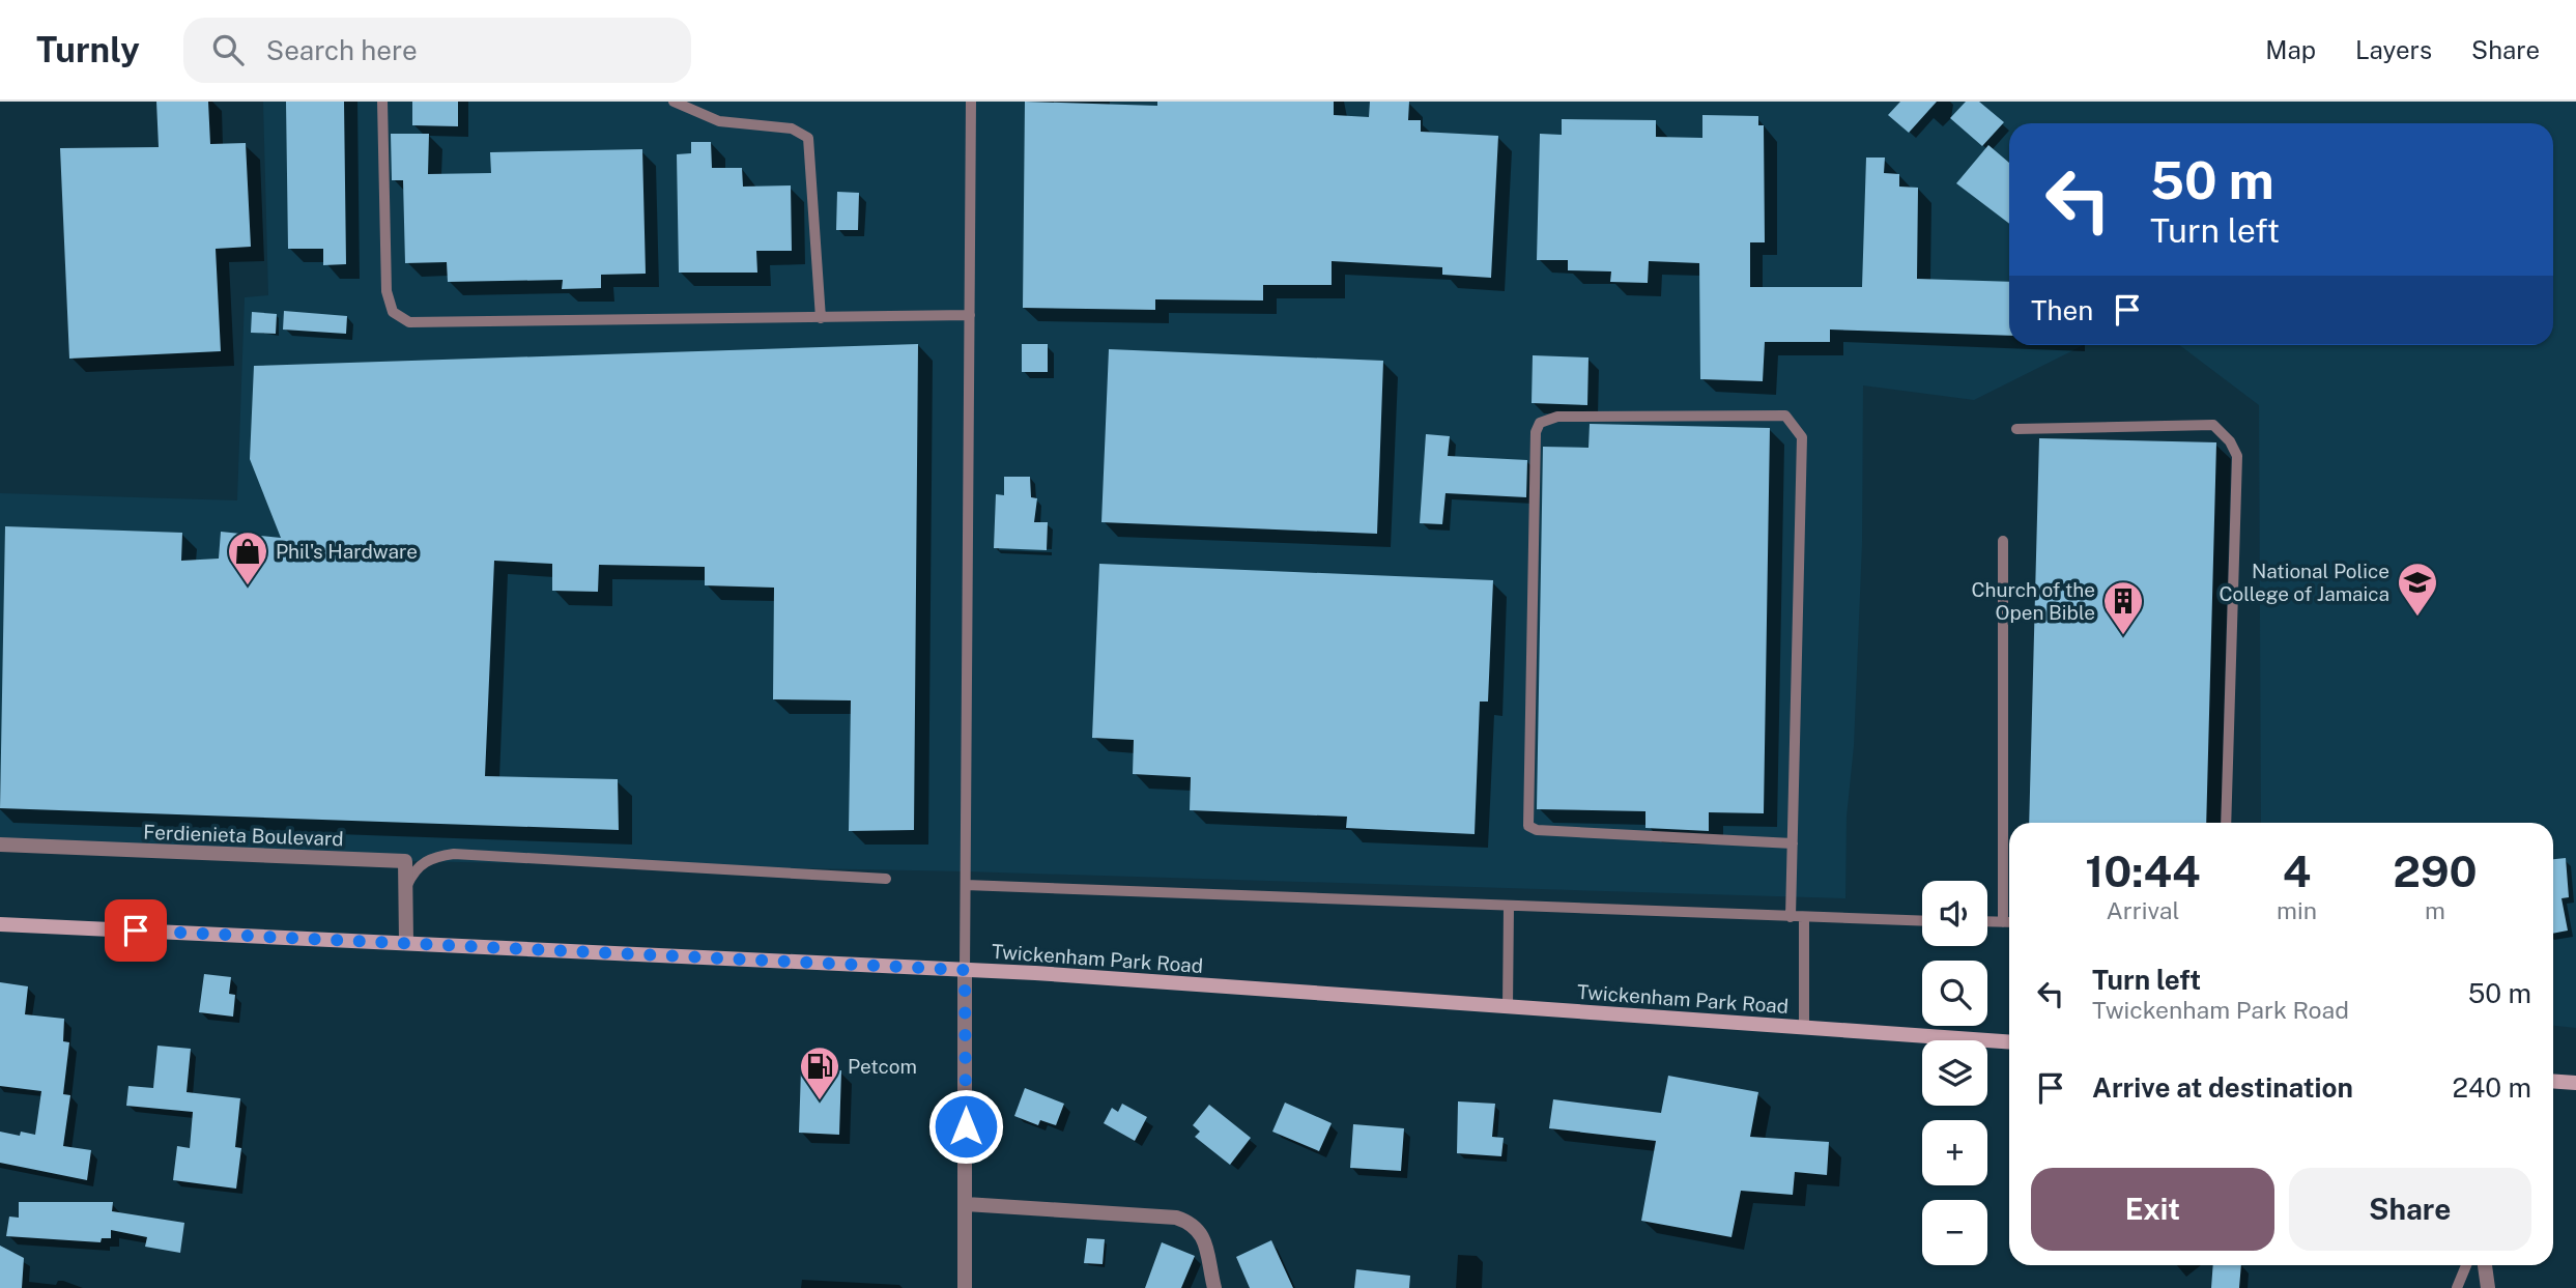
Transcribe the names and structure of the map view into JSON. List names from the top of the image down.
{
  "streets": {
    "main road": ["Twickenham Park Road"],
    "street": ["Ferdienieta Boulevard"]
  },
  "crossings": [
    ["Ferdienieta Boulevard", "Twickenham Park Road"]
  ],
  "places": {
    "shop": ["Phil's Hardware"],
    "school or university": ["National Police College of Jamaica"],
    "building": ["Church of the Open Bible"],
    "fuel station": ["Petcom"]
  },
  "page": {
    "header": "Turnly",
    "search": "Search here",
    "nav": ["Map", "Layers", "Share"],
    "turn": ["50 m", "Turn left"],
    "then": "Then",
    "eta": [
      "10:44",
      "Arrival",
      "4",
      "min",
      "290",
      "m"
    ],
    "map_buttons": ["+", "−"],
    "list": [
      {
        "name": "Turn left",
        "note": "Twickenham Park Road",
        "value": "50 m"
      },
      {
        "name": "Arrive at destination",
        "value": "240 m"
      }
    ],
    "buttons": ["Exit", "Share"]
  }
}
